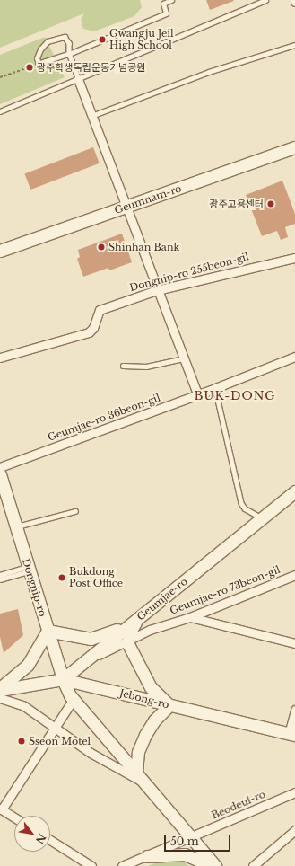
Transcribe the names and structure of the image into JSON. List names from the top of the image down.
{
  "streets": {
    "street": [
      "Geumnam-ro",
      "Dongnip-ro 255beon-gil",
      "Geumjae-ro 36beon-gil",
      "Dongnip-ro",
      "Geumjae-ro 73beon-gil",
      "Geumjae-ro",
      "Jebong-ro",
      "Beodeul-ro"
    ]
  },
  "crossings": [
    ["Dongnip-ro", "Geumjae-ro"],
    ["Dongnip-ro", "Jebong-ro"],
    ["Dongnip-ro", "Beodeul-ro"],
    ["Geumjae-ro 73beon-gil", "Geumjae-ro"],
    ["Geumjae-ro", "Jebong-ro"]
  ],
  "districts": ["BUK-DONG"],
  "places": [
    "Gwangju Jeil High School",
    "광주학생독립운동기념공원",
    "광주고용센터",
    "Shinhan Bank",
    "Bukdong Post Office",
    "Sseon Motel"
  ],
  "scale_bar": "50 m",
  "north": "bottom right"
}
